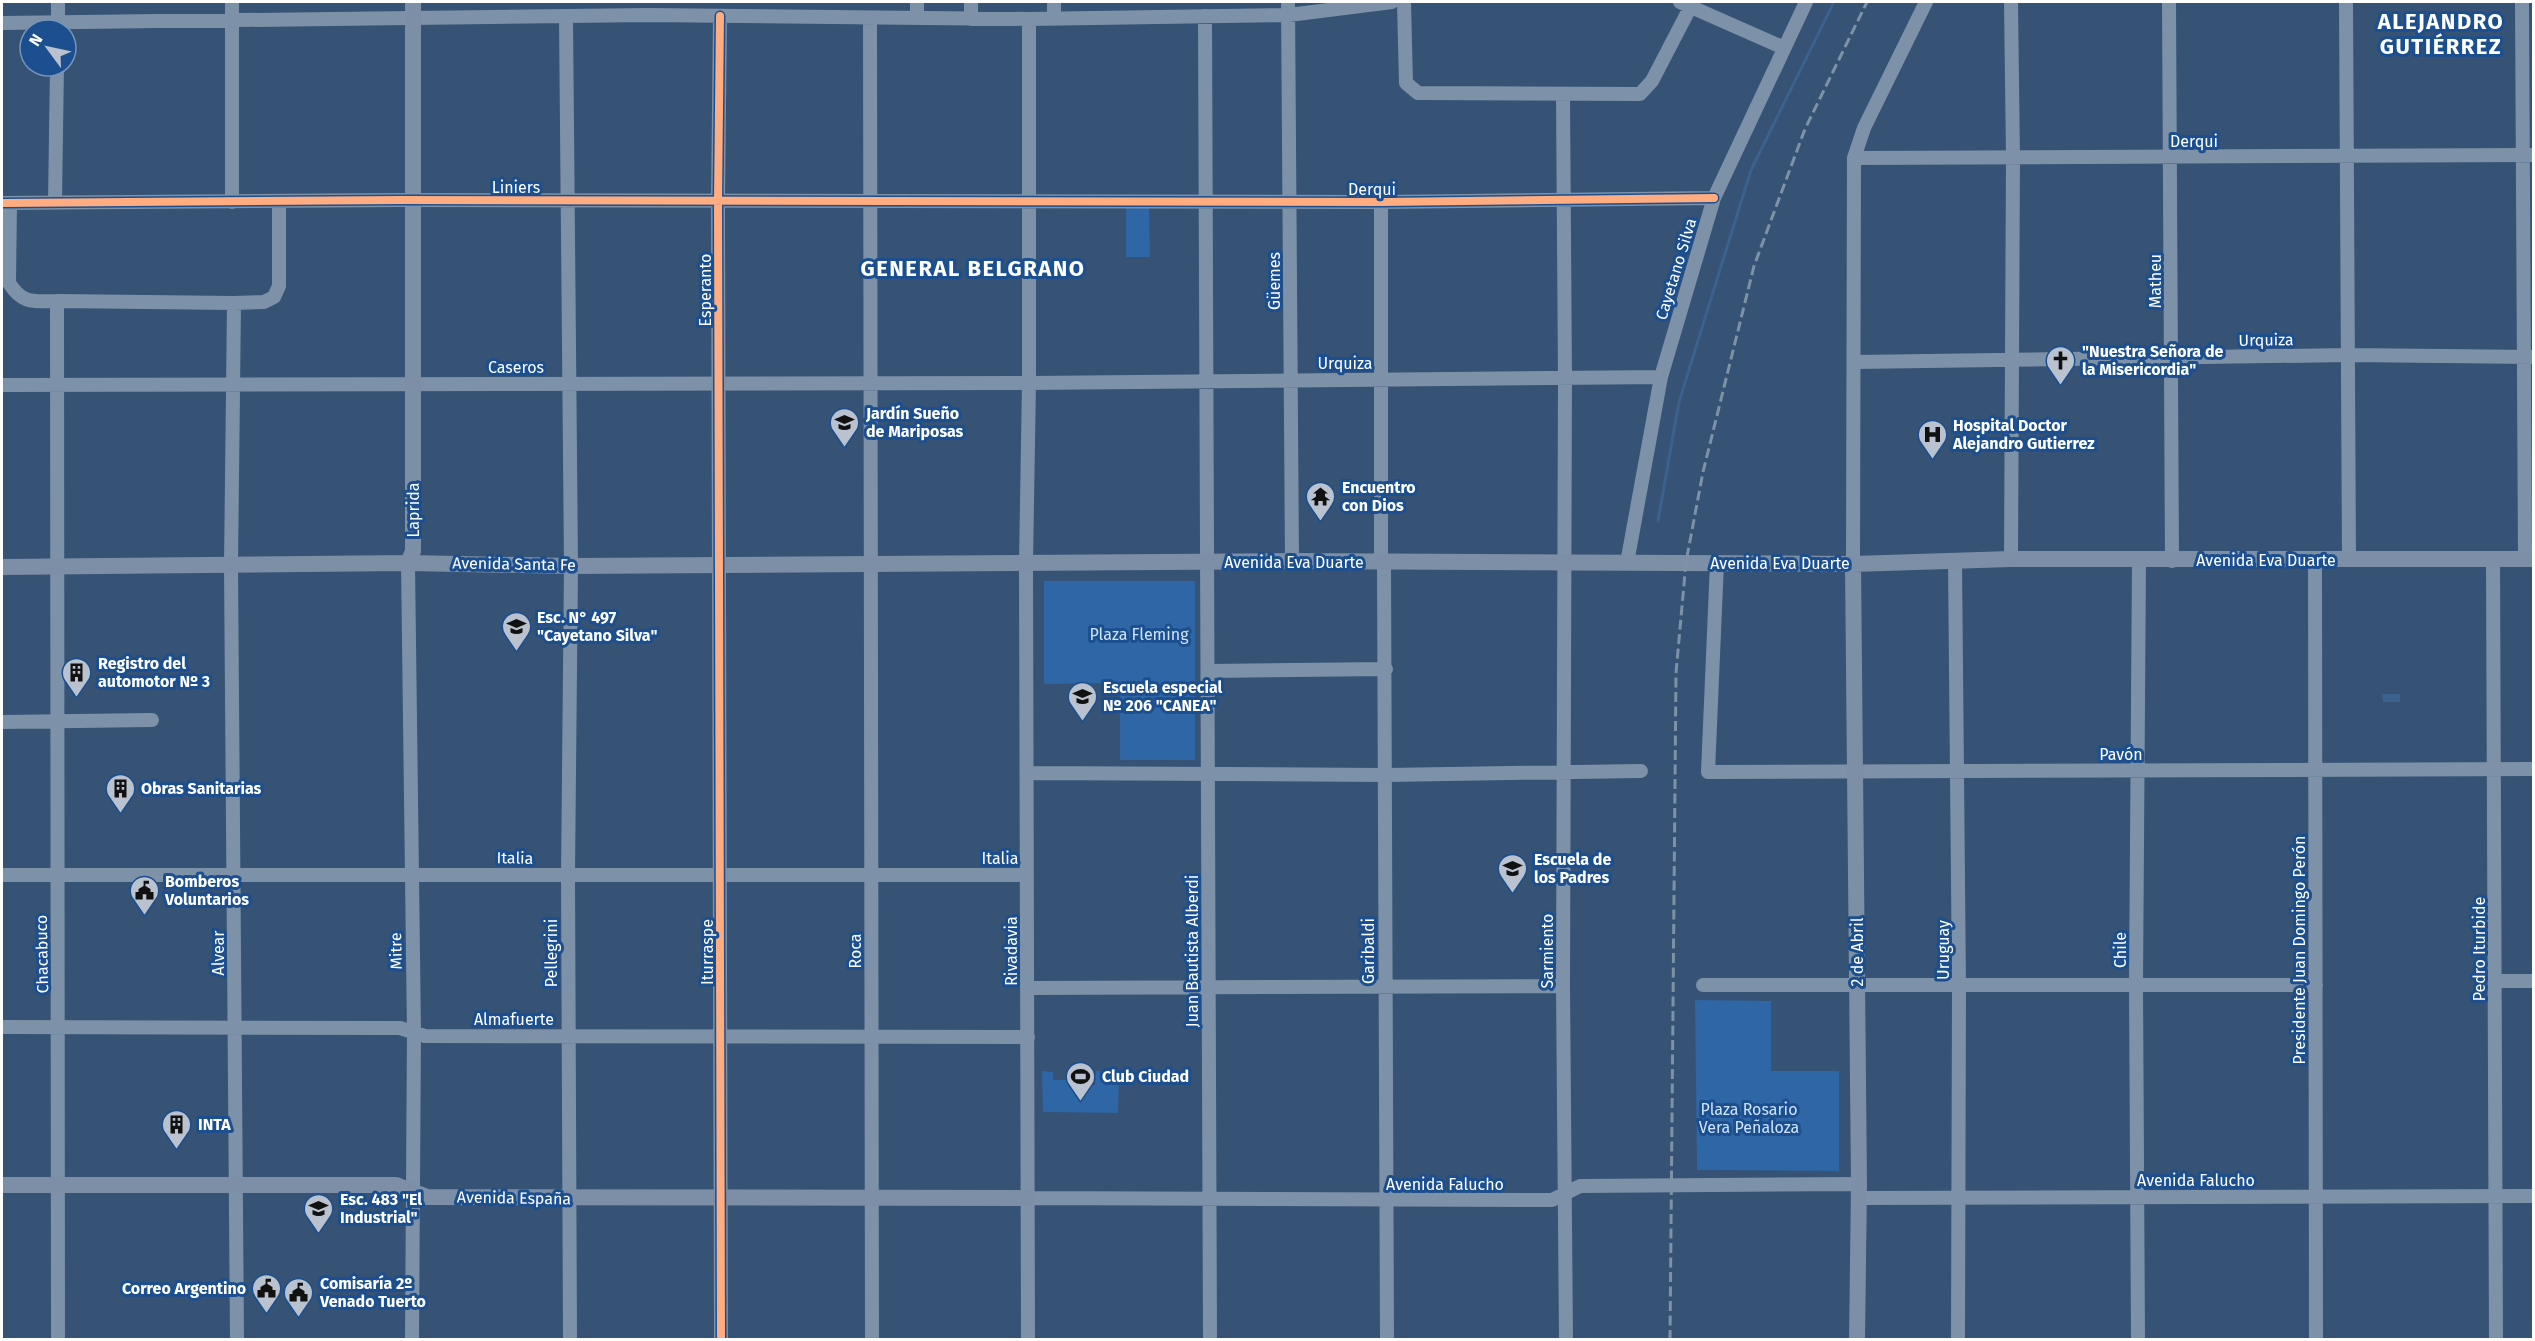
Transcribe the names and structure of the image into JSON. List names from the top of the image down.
{
  "streets": {
    "main road": [
      "Laprida",
      "Avenida Eva Duarte",
      "Avenida Santa Fe",
      "2 de Abril",
      "Avenida España"
    ],
    "street": [
      "Derqui",
      "Liniers",
      "Cayetano Silva",
      "Güemes",
      "Matheu",
      "Esperanto",
      "Urquiza",
      "Caseros",
      "Pavón",
      "Italia",
      "Pedro Iturbide",
      "Uruguay",
      "Chile",
      "Presidente Juan Domingo Perón",
      "Mitre",
      "Roca",
      "Rivadavia",
      "Juan Bautista Alberdi",
      "Garibaldi",
      "Sarmiento",
      "Iturraspe",
      "Alvear",
      "Pellegrini",
      "Chacabuco",
      "Almafuerte",
      "Avenida Falucho"
    ]
  },
  "crossings": [
    ["Derqui", "Liniers"],
    ["Derqui", "Cayetano Silva"],
    ["Derqui", "Güemes"],
    ["Derqui", "Matheu"],
    ["Derqui", "Rivadavia"],
    ["Derqui", "Juan Bautista Alberdi"],
    ["Derqui", "Garibaldi"],
    ["Derqui", "Sarmiento"],
    ["Liniers", "Esperanto"],
    ["Liniers", "Laprida"],
    ["Liniers", "Roca"],
    ["Liniers", "Rivadavia"],
    ["Liniers", "Pellegrini"],
    ["Cayetano Silva", "Urquiza"],
    ["Cayetano Silva", "Avenida Eva Duarte"],
    ["Güemes", "Urquiza"],
    ["Güemes", "Avenida Eva Duarte"],
    ["Matheu", "Urquiza"],
    ["Matheu", "Avenida Eva Duarte"],
    ["Esperanto", "Caseros"],
    ["Esperanto", "Avenida Santa Fe"],
    ["Esperanto", "Iturraspe"],
    ["Urquiza", "Caseros"],
    ["Urquiza", "Rivadavia"],
    ["Urquiza", "Juan Bautista Alberdi"],
    ["Urquiza", "Garibaldi"],
    ["Urquiza", "Sarmiento"],
    ["Caseros", "Laprida"],
    ["Caseros", "Roca"],
    ["Caseros", "Rivadavia"],
    ["Caseros", "Alvear"],
    ["Caseros", "Pellegrini"],
    ["Caseros", "Chacabuco"],
    ["Laprida", "Avenida Santa Fe"],
    ["Laprida", "Mitre"],
    ["Avenida Eva Duarte", "Avenida Santa Fe"],
    ["Avenida Eva Duarte", "Pavón"],
    ["Avenida Eva Duarte", "Pedro Iturbide"],
    ["Avenida Eva Duarte", "Uruguay"],
    ["Avenida Eva Duarte", "Chile"],
    ["Avenida Eva Duarte", "Presidente Juan Domingo Perón"],
    ["Avenida Eva Duarte", "Rivadavia"],
    ["Avenida Eva Duarte", "Juan Bautista Alberdi"],
    ["Avenida Eva Duarte", "Garibaldi"],
    ["Avenida Eva Duarte", "Sarmiento"],
    ["Avenida Eva Duarte", "2 de Abril"],
    ["Avenida Santa Fe", "Mitre"],
    ["Avenida Santa Fe", "Roca"],
    ["Avenida Santa Fe", "Rivadavia"],
    ["Avenida Santa Fe", "Iturraspe"],
    ["Avenida Santa Fe", "Alvear"],
    ["Avenida Santa Fe", "Pellegrini"],
    ["Avenida Santa Fe", "Chacabuco"],
    ["Pavón", "Pedro Iturbide"],
    ["Pavón", "Uruguay"],
    ["Pavón", "Chile"],
    ["Pavón", "Presidente Juan Domingo Perón"],
    ["Pavón", "2 de Abril"],
    ["Italia", "Mitre"],
    ["Italia", "Roca"],
    ["Italia", "Rivadavia"],
    ["Italia", "Iturraspe"],
    ["Italia", "Alvear"],
    ["Italia", "Pellegrini"],
    ["Italia", "Chacabuco"],
    ["Pedro Iturbide", "Avenida Falucho"],
    ["Uruguay", "Avenida Falucho"],
    ["Chile", "Avenida Falucho"],
    ["Presidente Juan Domingo Perón", "Avenida Falucho"],
    ["Mitre", "Almafuerte"],
    ["Mitre", "Avenida España"],
    ["Roca", "Almafuerte"],
    ["Roca", "Avenida España"],
    ["Rivadavia", "Almafuerte"],
    ["Rivadavia", "Avenida Falucho"],
    ["Rivadavia", "Avenida España"],
    ["Juan Bautista Alberdi", "Avenida Falucho"],
    ["Garibaldi", "Avenida Falucho"],
    ["Sarmiento", "Avenida Falucho"],
    ["Iturraspe", "Almafuerte"],
    ["Iturraspe", "Avenida España"],
    ["2 de Abril", "Avenida Falucho"],
    ["Alvear", "Almafuerte"],
    ["Alvear", "Avenida España"],
    ["Pellegrini", "Almafuerte"],
    ["Pellegrini", "Avenida España"],
    ["Chacabuco", "Almafuerte"],
    ["Chacabuco", "Avenida España"],
    ["Avenida Falucho", "Avenida España"]
  ],
  "districts": ["ALEJANDRO GUTIÉRREZ", "GENERAL BELGRANO"],
  "parks": ["Plaza Fleming", "Plaza Rosario Vera Peñaloza"],
  "places": {
    "church": ["\"Nuestra Señora de la Misericordia\""],
    "school or university": [
      "Jardín Sueño de Mariposas",
      "Esc. N° 497 \"Cayetano Silva\"",
      "Escuela especial Nº 206 \"CANEA\"",
      "Escuela de los Padres",
      "Esc. 483 \"El Industrial\""
    ],
    "hospital": ["Hospital Doctor Alejandro Gutierrez"],
    "temple": ["Encuentro con Dios"],
    "building": ["Registro del automotor Nº 3", "Obras Sanitarias", "INTA"],
    "public building": ["Bomberos Voluntarios", "Correo Argentino", "Comisaría 2º Venado Tuerto"],
    "sports": ["Club Ciudad"]
  },
  "north": "top left"
}
